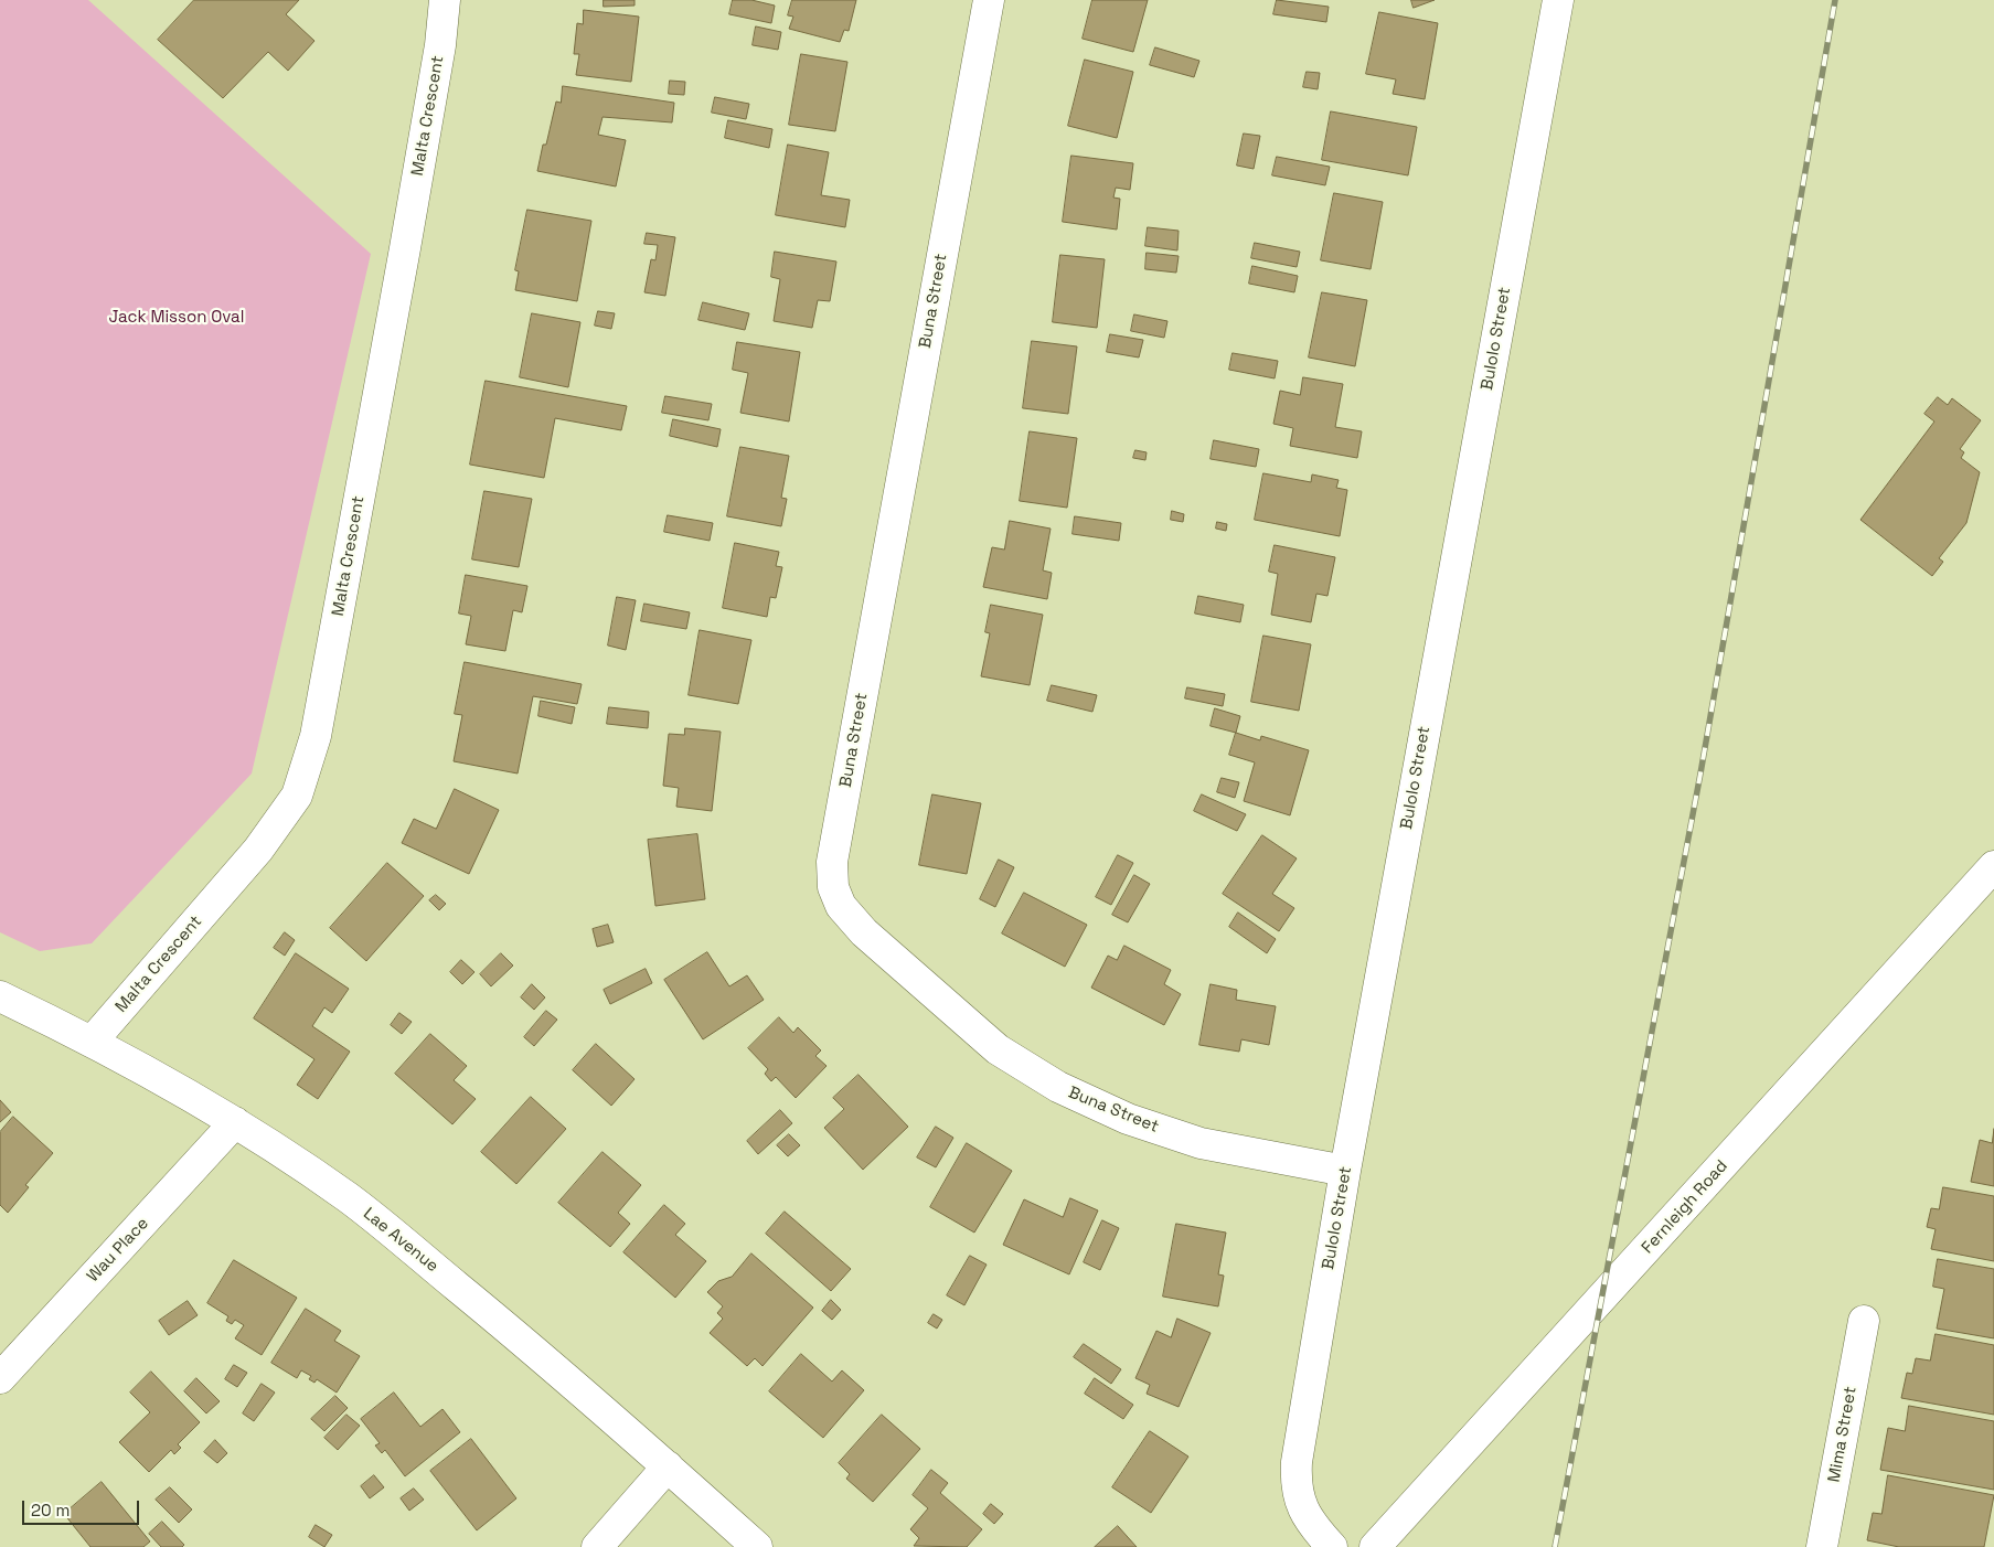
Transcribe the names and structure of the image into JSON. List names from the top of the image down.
{
  "streets": {
    "street": [
      "Malta Crescent",
      "Buna Street",
      "Bulolo Street",
      "Fernleigh Road",
      "Lae Avenue",
      "Wau Place",
      "Mima Street"
    ]
  },
  "crossings": [
    ["Malta Crescent", "Lae Avenue"],
    ["Buna Street", "Bulolo Street"],
    ["Lae Avenue", "Wau Place"]
  ],
  "parks": ["Jack Misson Oval"],
  "scale_bar": "20 m"
}
